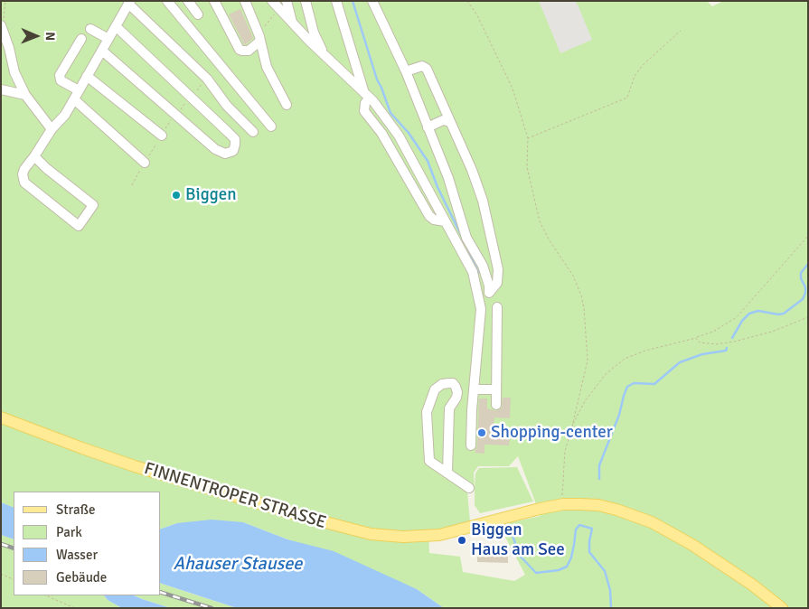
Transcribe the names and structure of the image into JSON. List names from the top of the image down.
{
  "streets": {
    "main road": ["FINNENTROPER STRASSE"]
  },
  "water": ["Ahauser Stausee"],
  "places": ["Biggen", "Shopping-center", "Biggen Haus am See"],
  "legend": [
    "Straße",
    "Park",
    "Wasser",
    "Gebäude"
  ],
  "north": "right"
}
